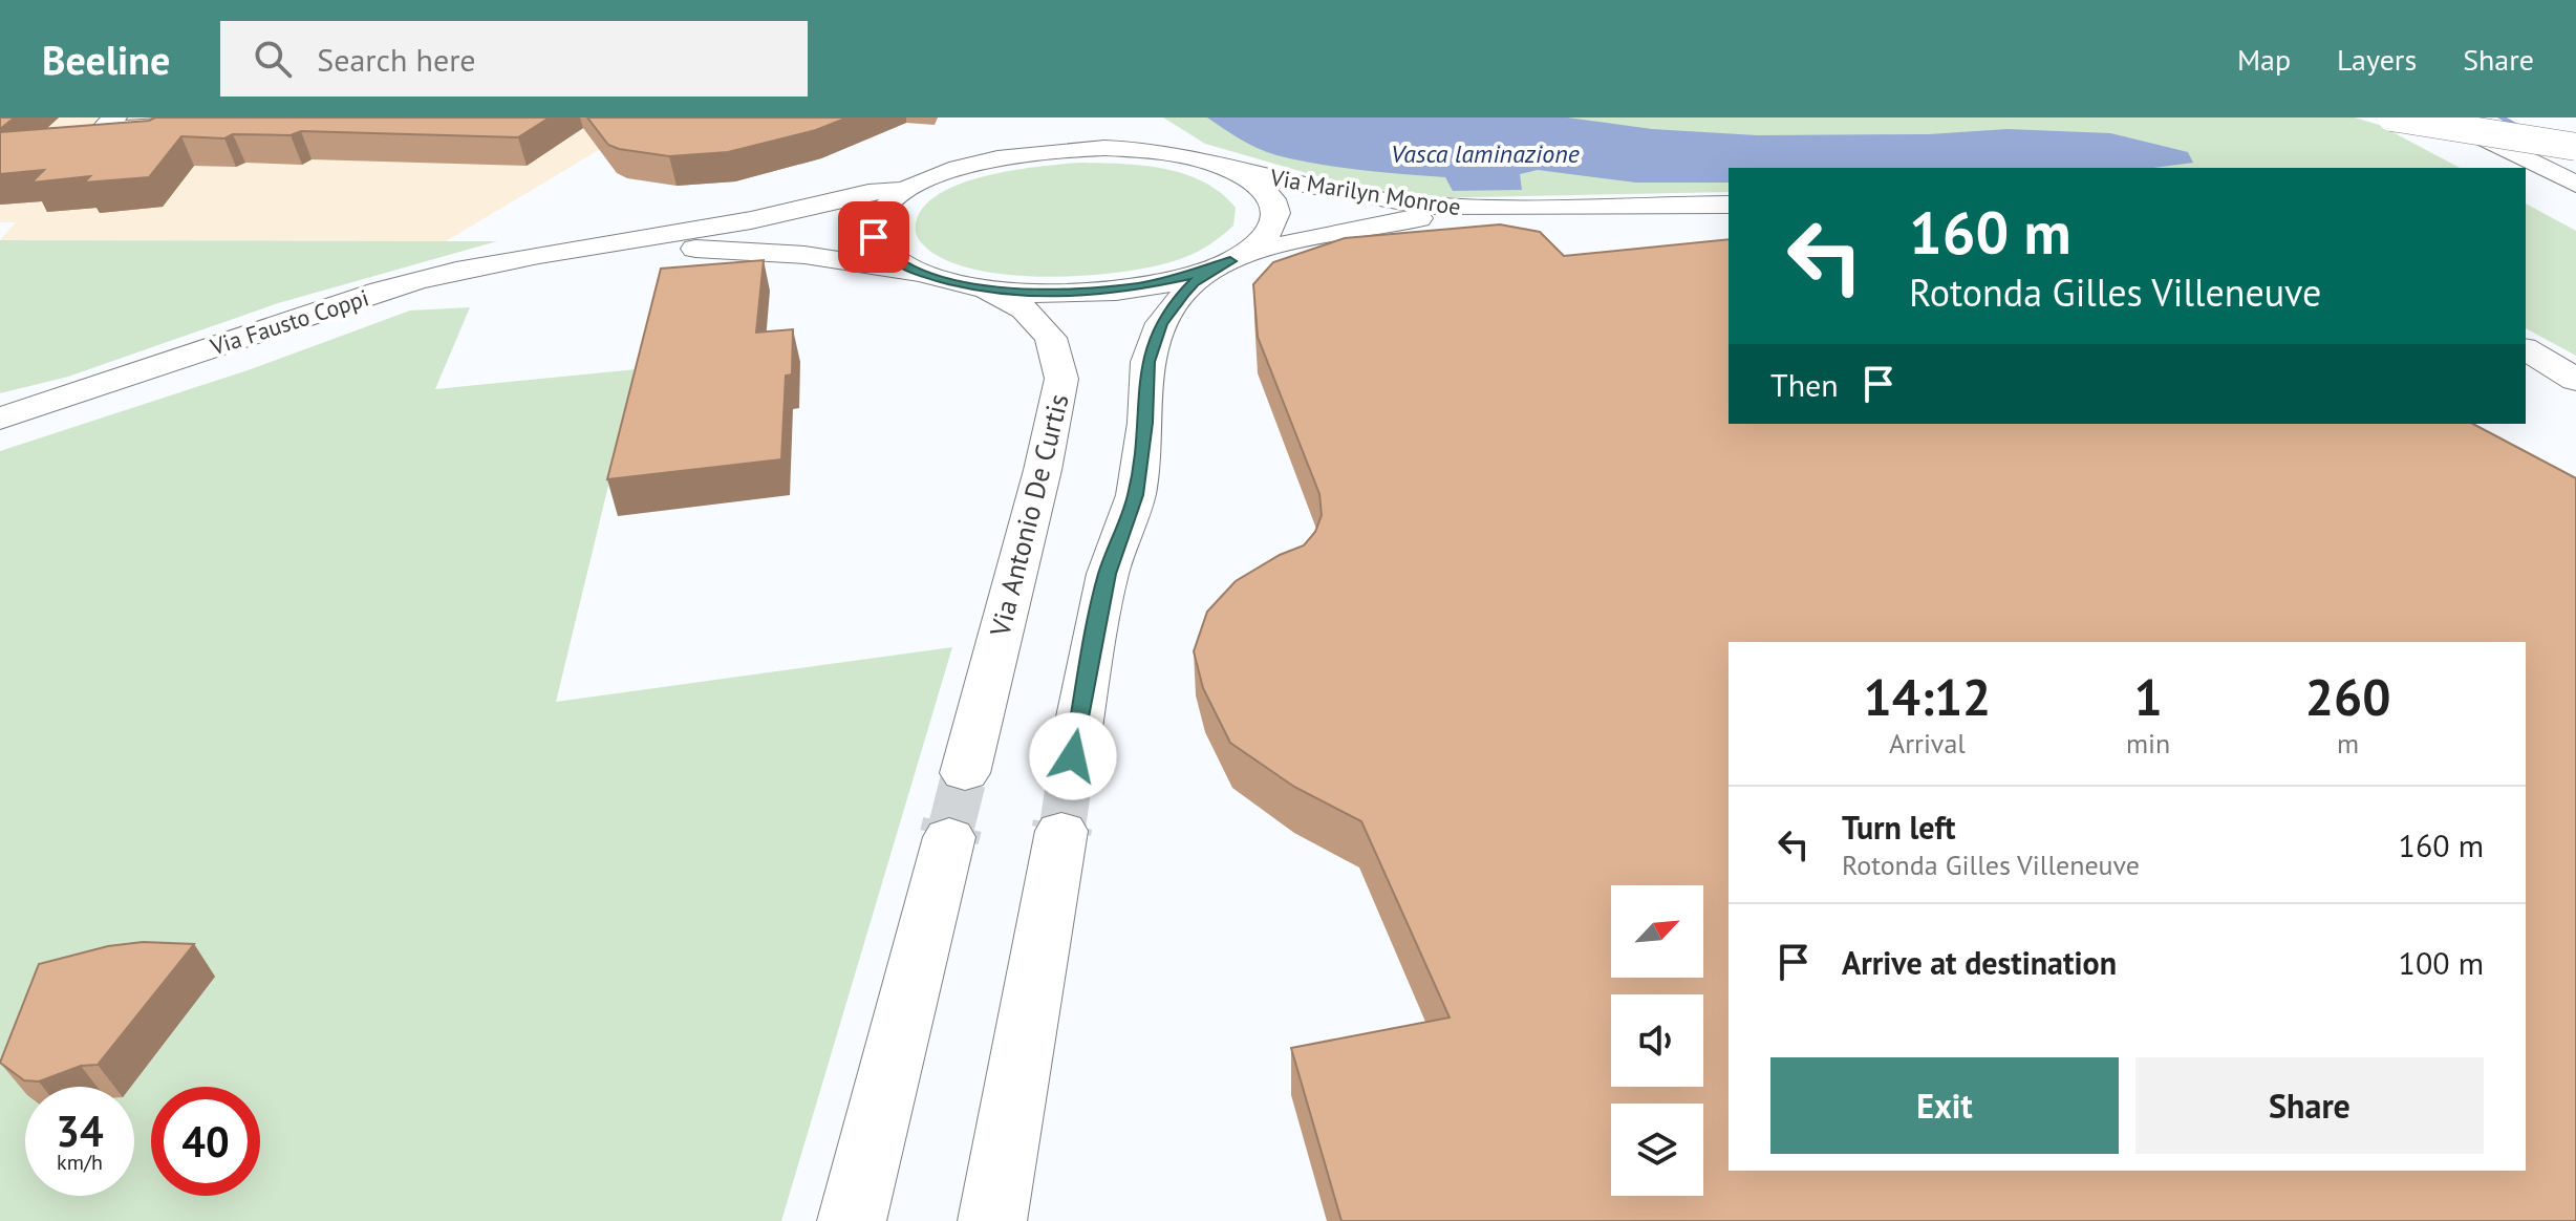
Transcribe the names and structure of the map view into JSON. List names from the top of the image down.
{
  "streets": {
    "main road": ["Via Marilyn Monroe", "Via Fausto Coppi", "Via Antonio De Curtis"]
  },
  "crossings": [
    ["Via Fausto Coppi", "Via Antonio De Curtis"]
  ],
  "water": ["Vasca laminazione"],
  "north": "top right",
  "page": {
    "header": "Beeline",
    "search": "Search here",
    "nav": ["Map", "Layers", "Share"],
    "turn": ["160 m", "Rotonda Gilles Villeneuve"],
    "then": "Then",
    "eta": [
      "14:12",
      "Arrival",
      "1",
      "min",
      "260",
      "m"
    ],
    "list": [
      {
        "name": "Turn left",
        "note": "Rotonda Gilles Villeneuve",
        "value": "160 m"
      },
      {
        "name": "Arrive at destination",
        "value": "100 m"
      }
    ],
    "buttons": ["Exit", "Share"],
    "speed": "34 km/h",
    "limit": "40"
  }
}
